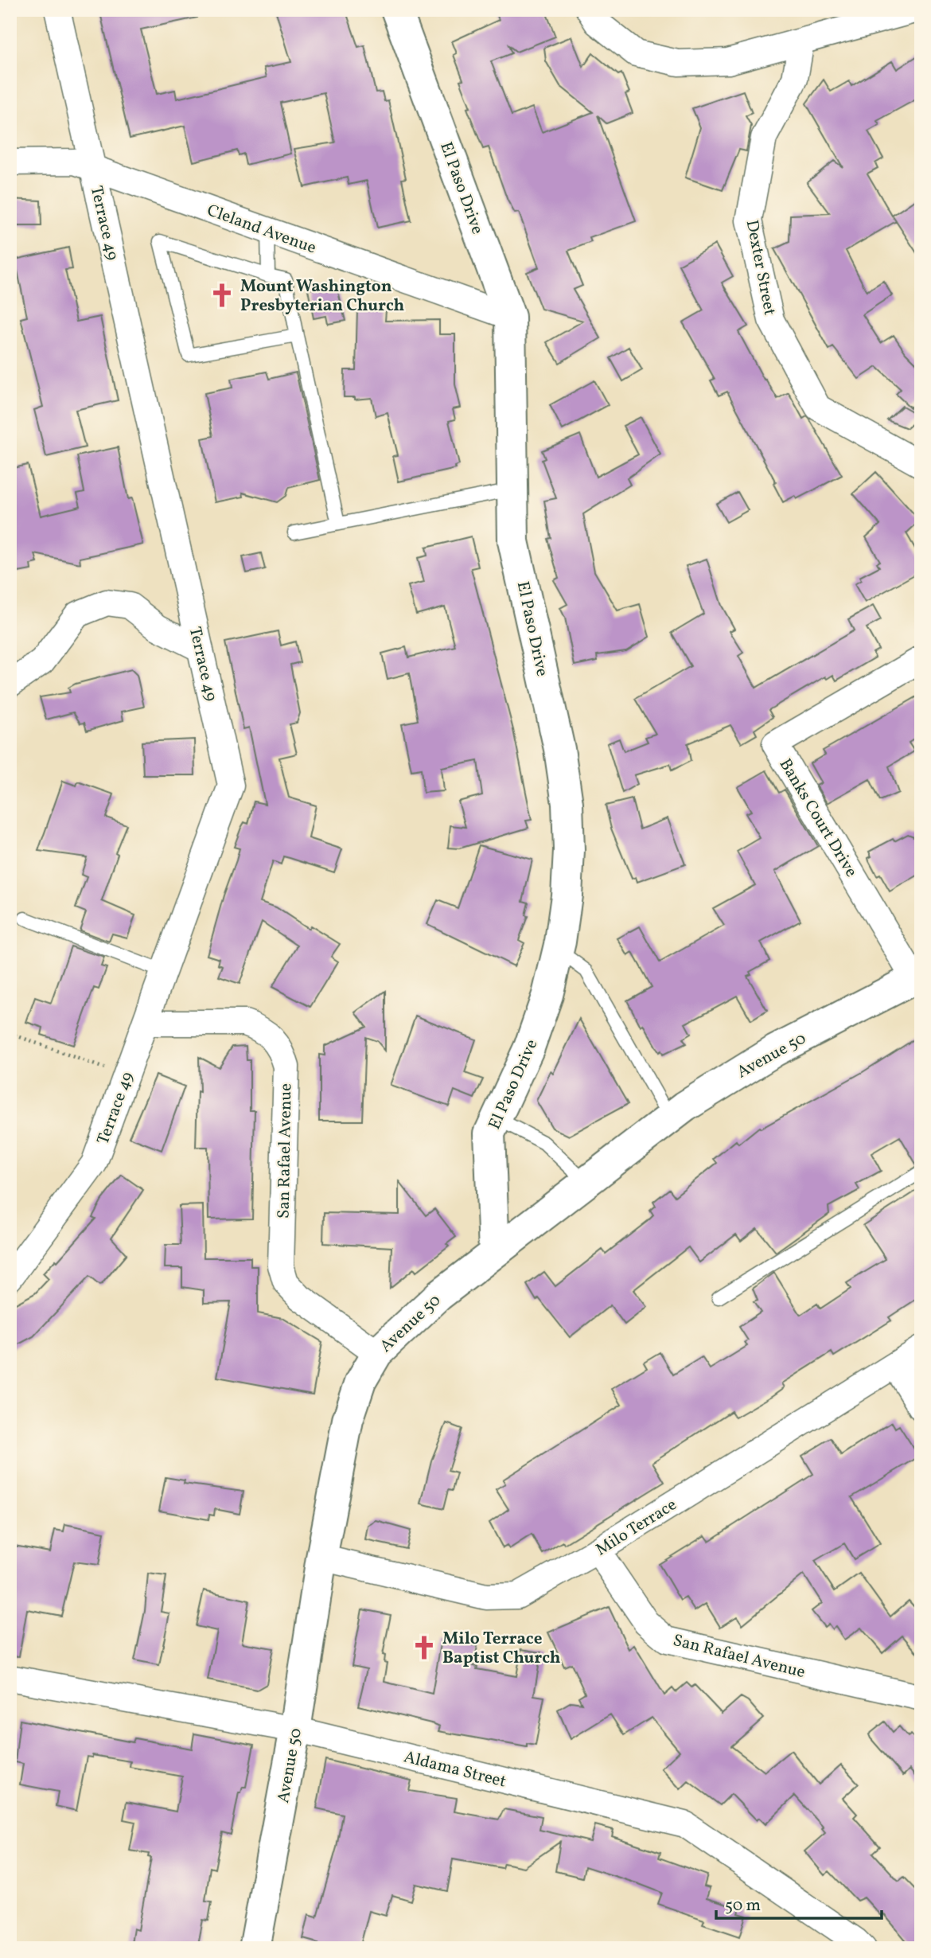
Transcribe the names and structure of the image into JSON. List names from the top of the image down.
{
  "streets": {
    "street": [
      "El Paso Drive",
      "Terrace 49",
      "Cleland Avenue",
      "Dexter Street",
      "Banks Court Drive",
      "Avenue 50",
      "San Rafael Avenue",
      "Milo Terrace",
      "Aldama Street"
    ]
  },
  "crossings": [
    ["El Paso Drive", "Cleland Avenue"],
    ["El Paso Drive", "Avenue 50"],
    ["Terrace 49", "Cleland Avenue"],
    ["Terrace 49", "San Rafael Avenue"],
    ["Banks Court Drive", "Avenue 50"],
    ["Avenue 50", "San Rafael Avenue"],
    ["Avenue 50", "Milo Terrace"],
    ["Avenue 50", "Aldama Street"],
    ["San Rafael Avenue", "Milo Terrace"]
  ],
  "places": {
    "church": ["Mount Washington Presbyterian Church", "Milo Terrace Baptist Church"]
  },
  "scale_bar": "50 m"
}
